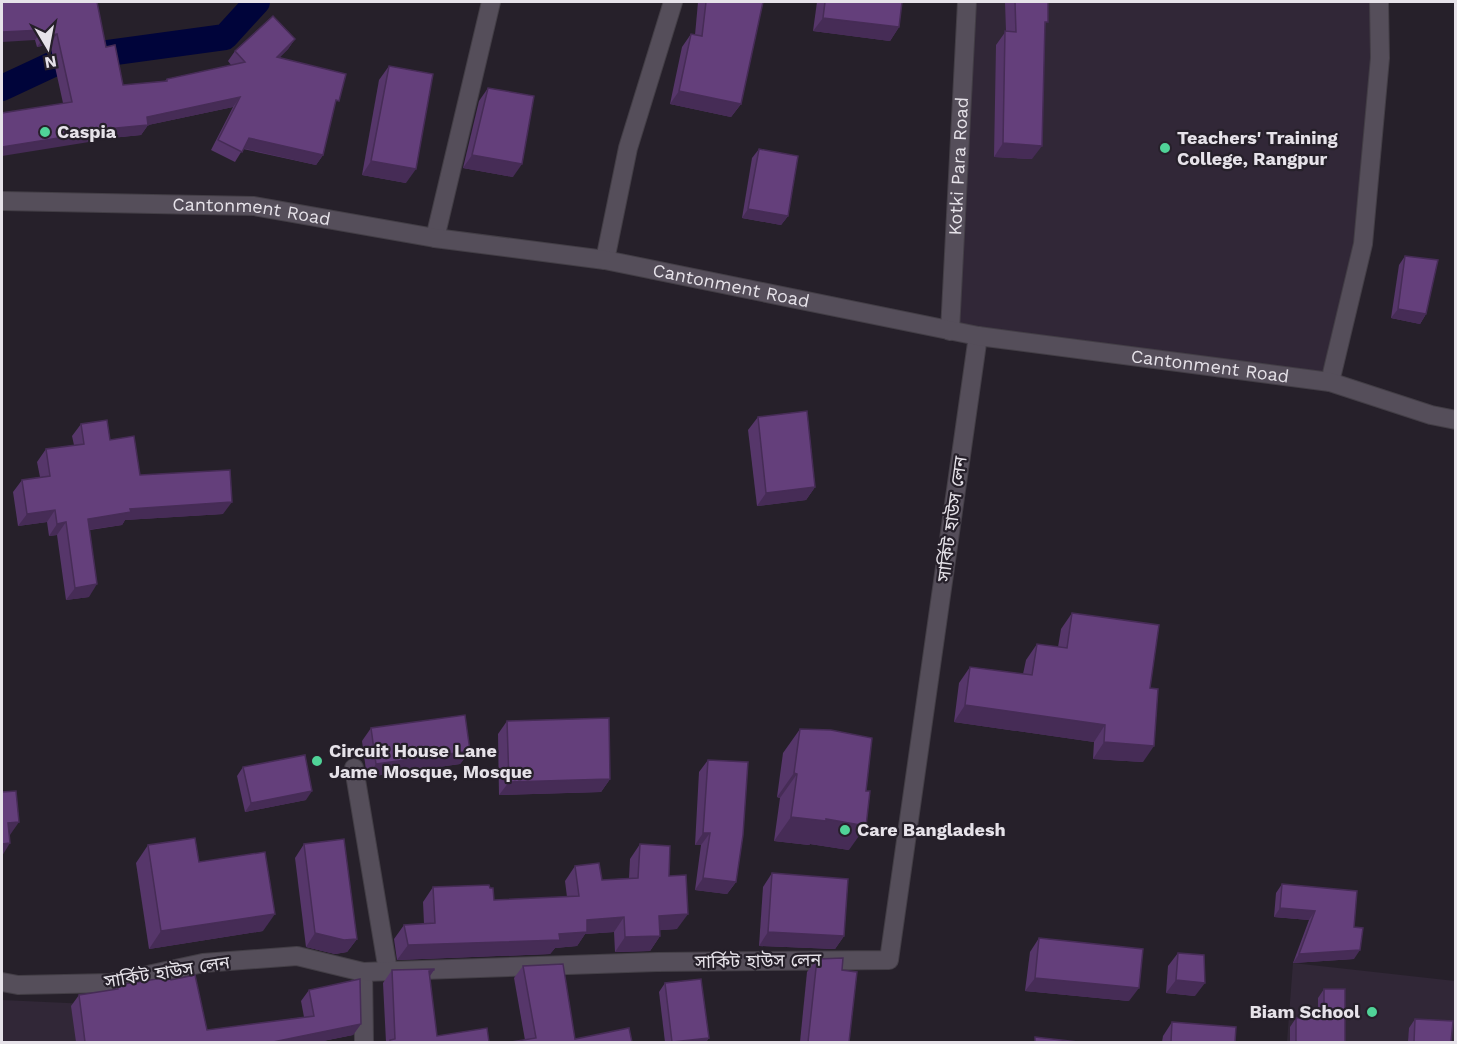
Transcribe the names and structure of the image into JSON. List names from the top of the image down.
{
  "streets": {
    "street": ["Kotki Para Road", "Cantonment Road", "সার্কিট হাউস লেন"]
  },
  "crossings": [
    ["Kotki Para Road", "Cantonment Road"],
    ["Cantonment Road", "সার্কিট হাউস লেন"]
  ],
  "places": [
    "Caspia",
    "Teachers' Training College, Rangpur",
    "Circuit House Lane Jame Mosque, Mosque",
    "Care Bangladesh",
    "Biam School"
  ],
  "north": "bottom"
}
